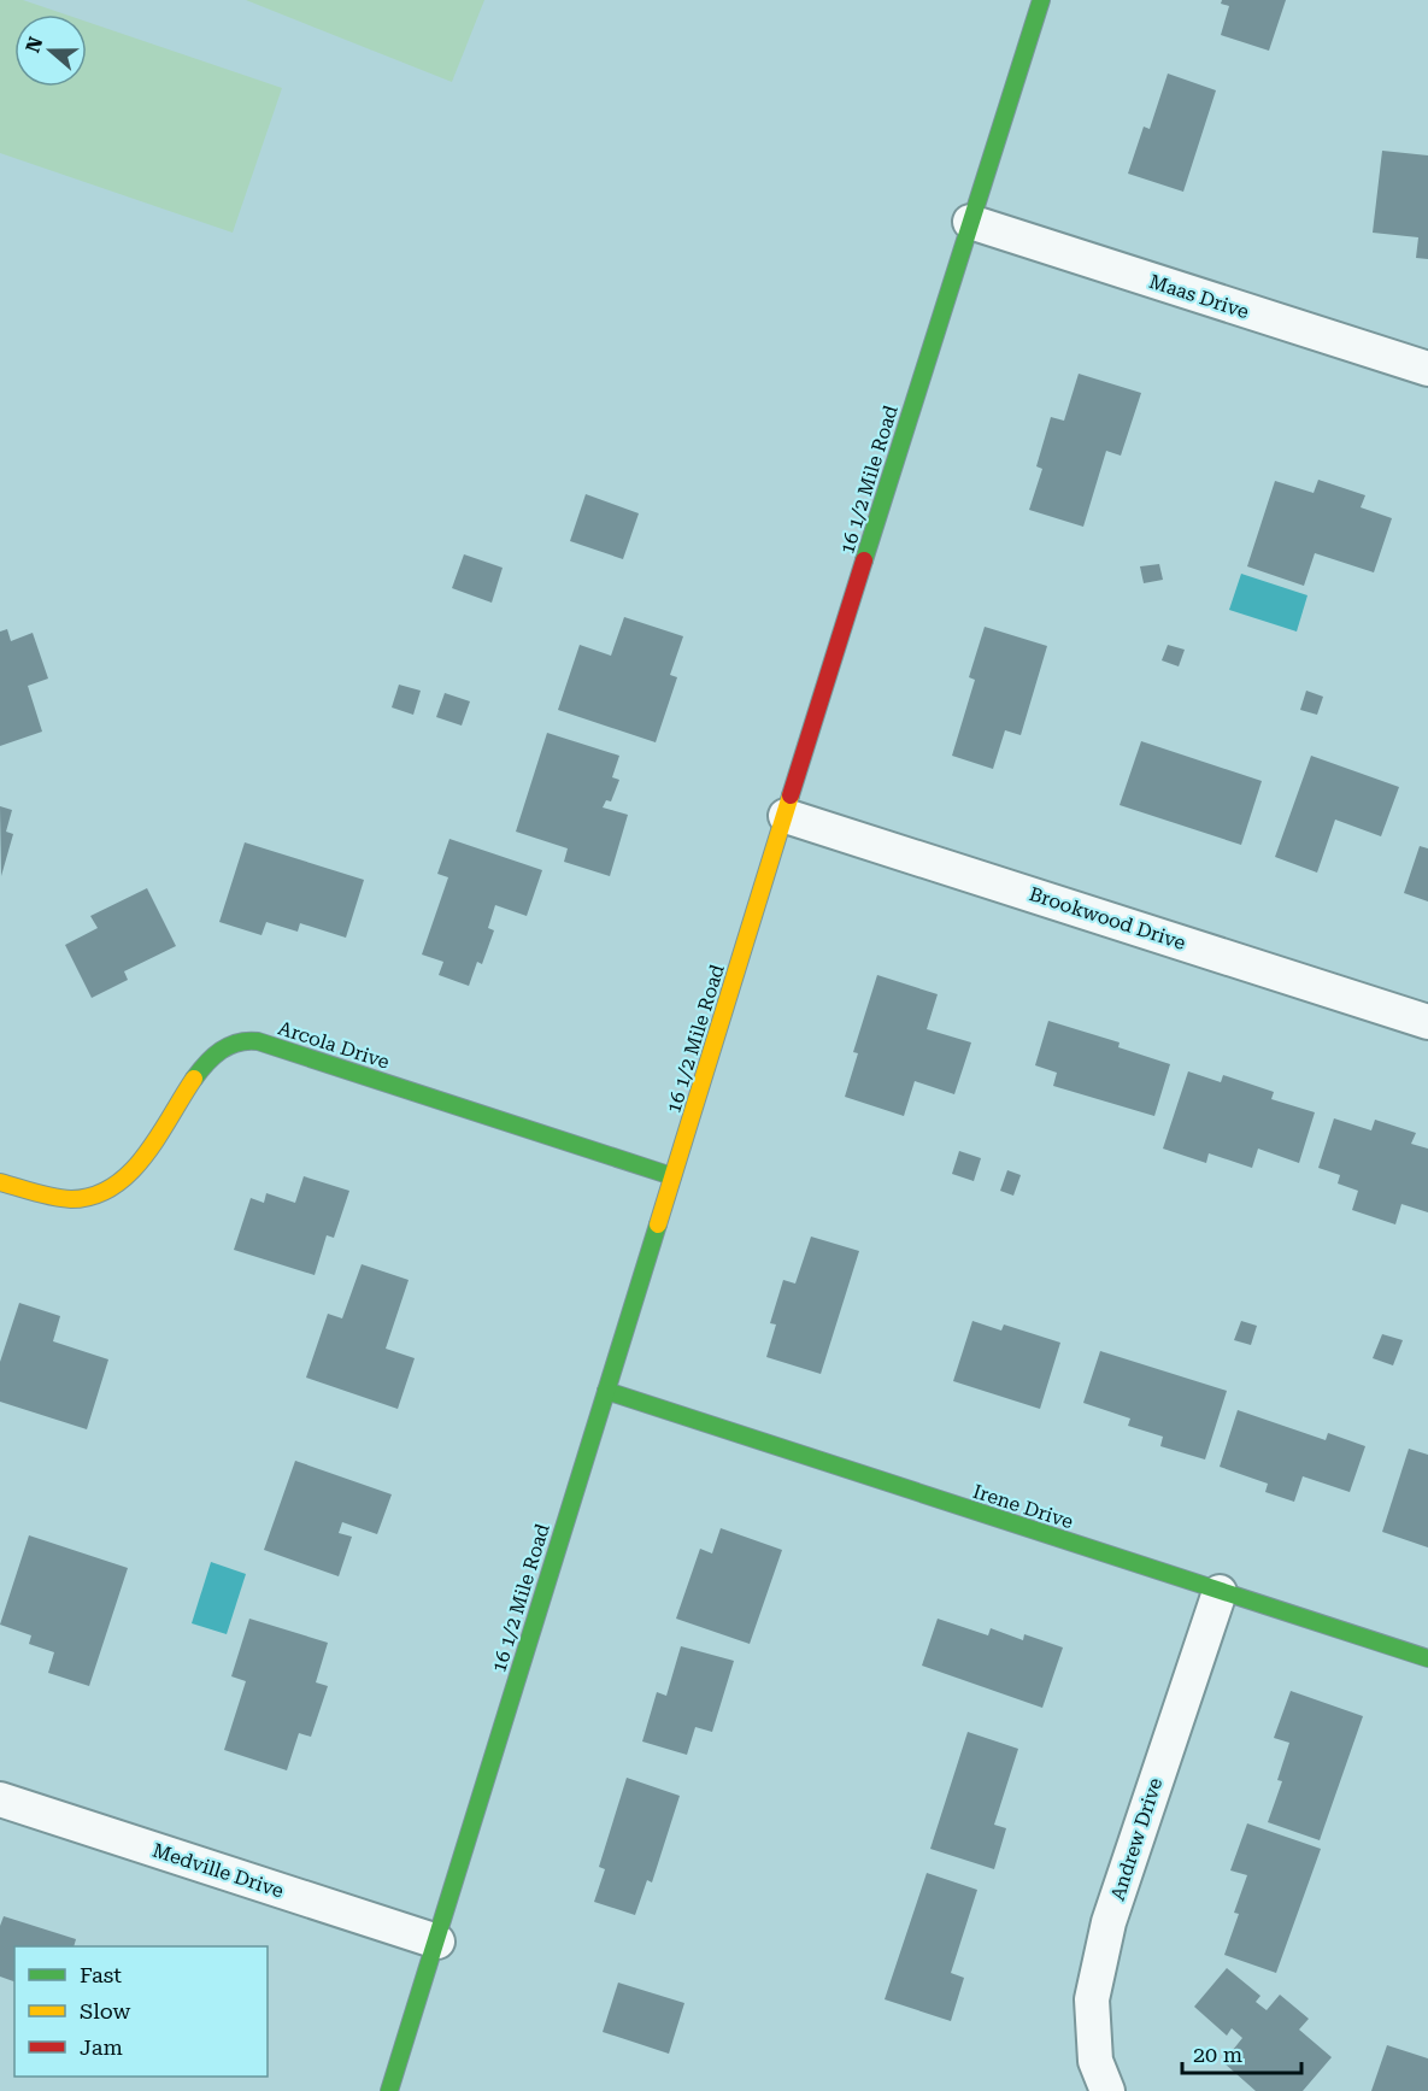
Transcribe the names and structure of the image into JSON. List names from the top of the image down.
{
  "streets": {
    "street": [
      "Maas Drive",
      "16 1/2 Mile Road",
      "Brookwood Drive",
      "Arcola Drive",
      "Irene Drive",
      "Andrew Drive",
      "Medville Drive"
    ]
  },
  "crossings": [
    ["Maas Drive", "16 1/2 Mile Road"],
    ["16 1/2 Mile Road", "Brookwood Drive"],
    ["16 1/2 Mile Road", "Arcola Drive"],
    ["16 1/2 Mile Road", "Irene Drive"],
    ["16 1/2 Mile Road", "Medville Drive"],
    ["Irene Drive", "Andrew Drive"]
  ],
  "legend": ["Fast", "Slow", "Jam"],
  "scale_bar": "20 m",
  "north": "left"
}
